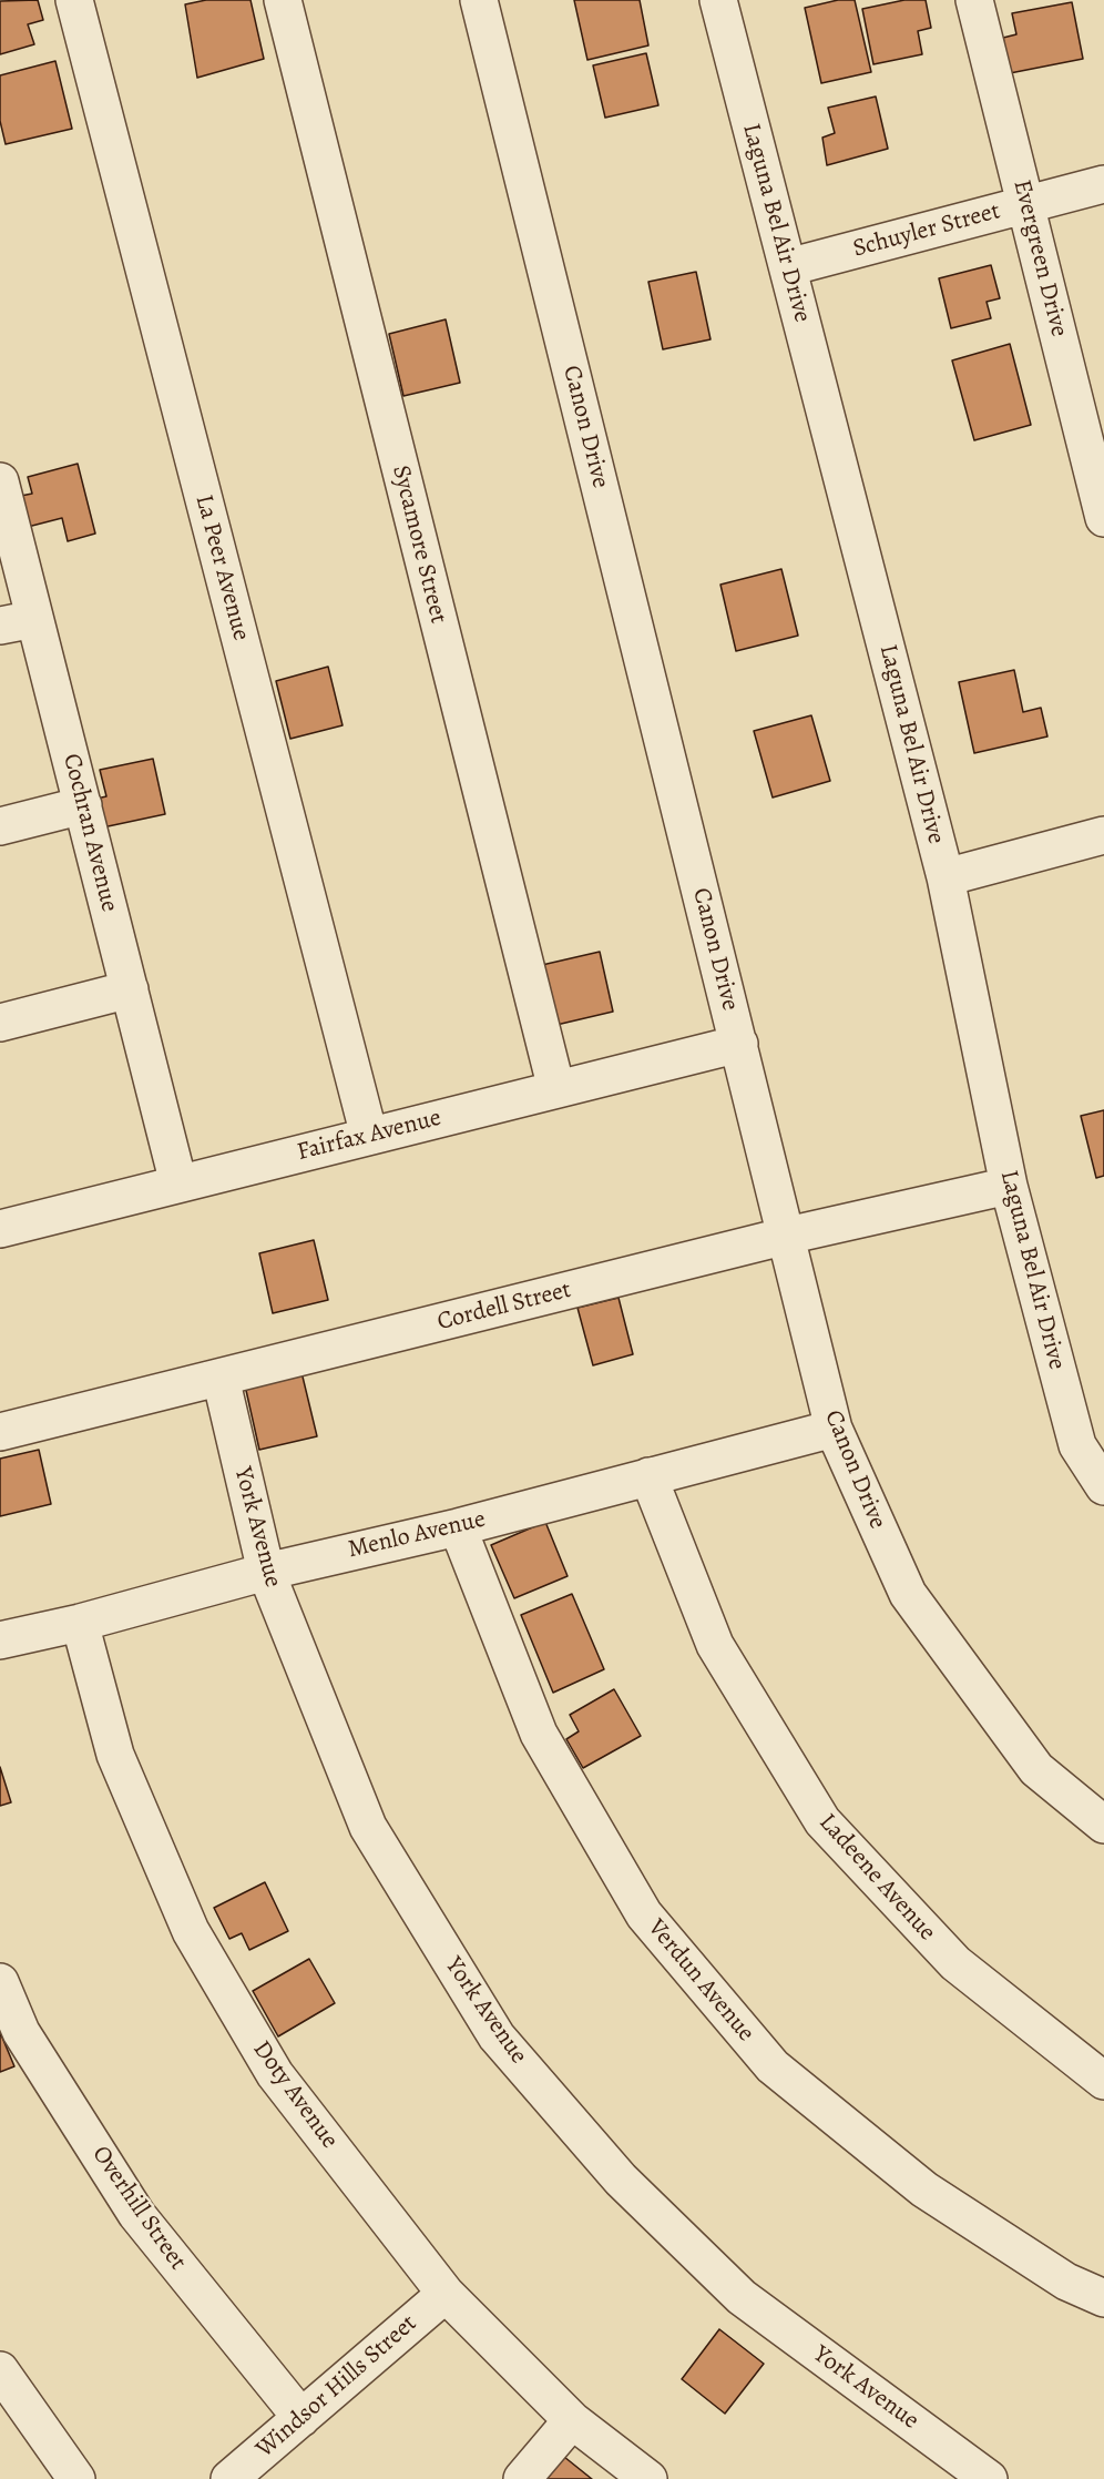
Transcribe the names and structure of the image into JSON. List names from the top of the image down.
{
  "streets": {
    "street": [
      "Laguna Bel Air Drive",
      "Schuyler Street",
      "Evergreen Drive",
      "Canon Drive",
      "Sycamore Street",
      "La Peer Avenue",
      "Cochran Avenue",
      "Fairfax Avenue",
      "Cordell Street",
      "York Avenue",
      "Menlo Avenue",
      "Ladeene Avenue",
      "Verdun Avenue",
      "Doty Avenue",
      "Overhill Street",
      "Windsor Hills Street"
    ]
  },
  "crossings": [
    ["Laguna Bel Air Drive", "Schuyler Street"],
    ["Laguna Bel Air Drive", "Cordell Street"],
    ["Schuyler Street", "Evergreen Drive"],
    ["Canon Drive", "Fairfax Avenue"],
    ["Canon Drive", "Cordell Street"],
    ["Canon Drive", "Menlo Avenue"],
    ["Sycamore Street", "Fairfax Avenue"],
    ["La Peer Avenue", "Fairfax Avenue"],
    ["Cochran Avenue", "Fairfax Avenue"],
    ["Cordell Street", "York Avenue"],
    ["York Avenue", "Menlo Avenue"],
    ["Menlo Avenue", "Ladeene Avenue"],
    ["Menlo Avenue", "Verdun Avenue"],
    ["Menlo Avenue", "Doty Avenue"],
    ["Doty Avenue", "Windsor Hills Street"],
    ["Overhill Street", "Windsor Hills Street"]
  ]
}
